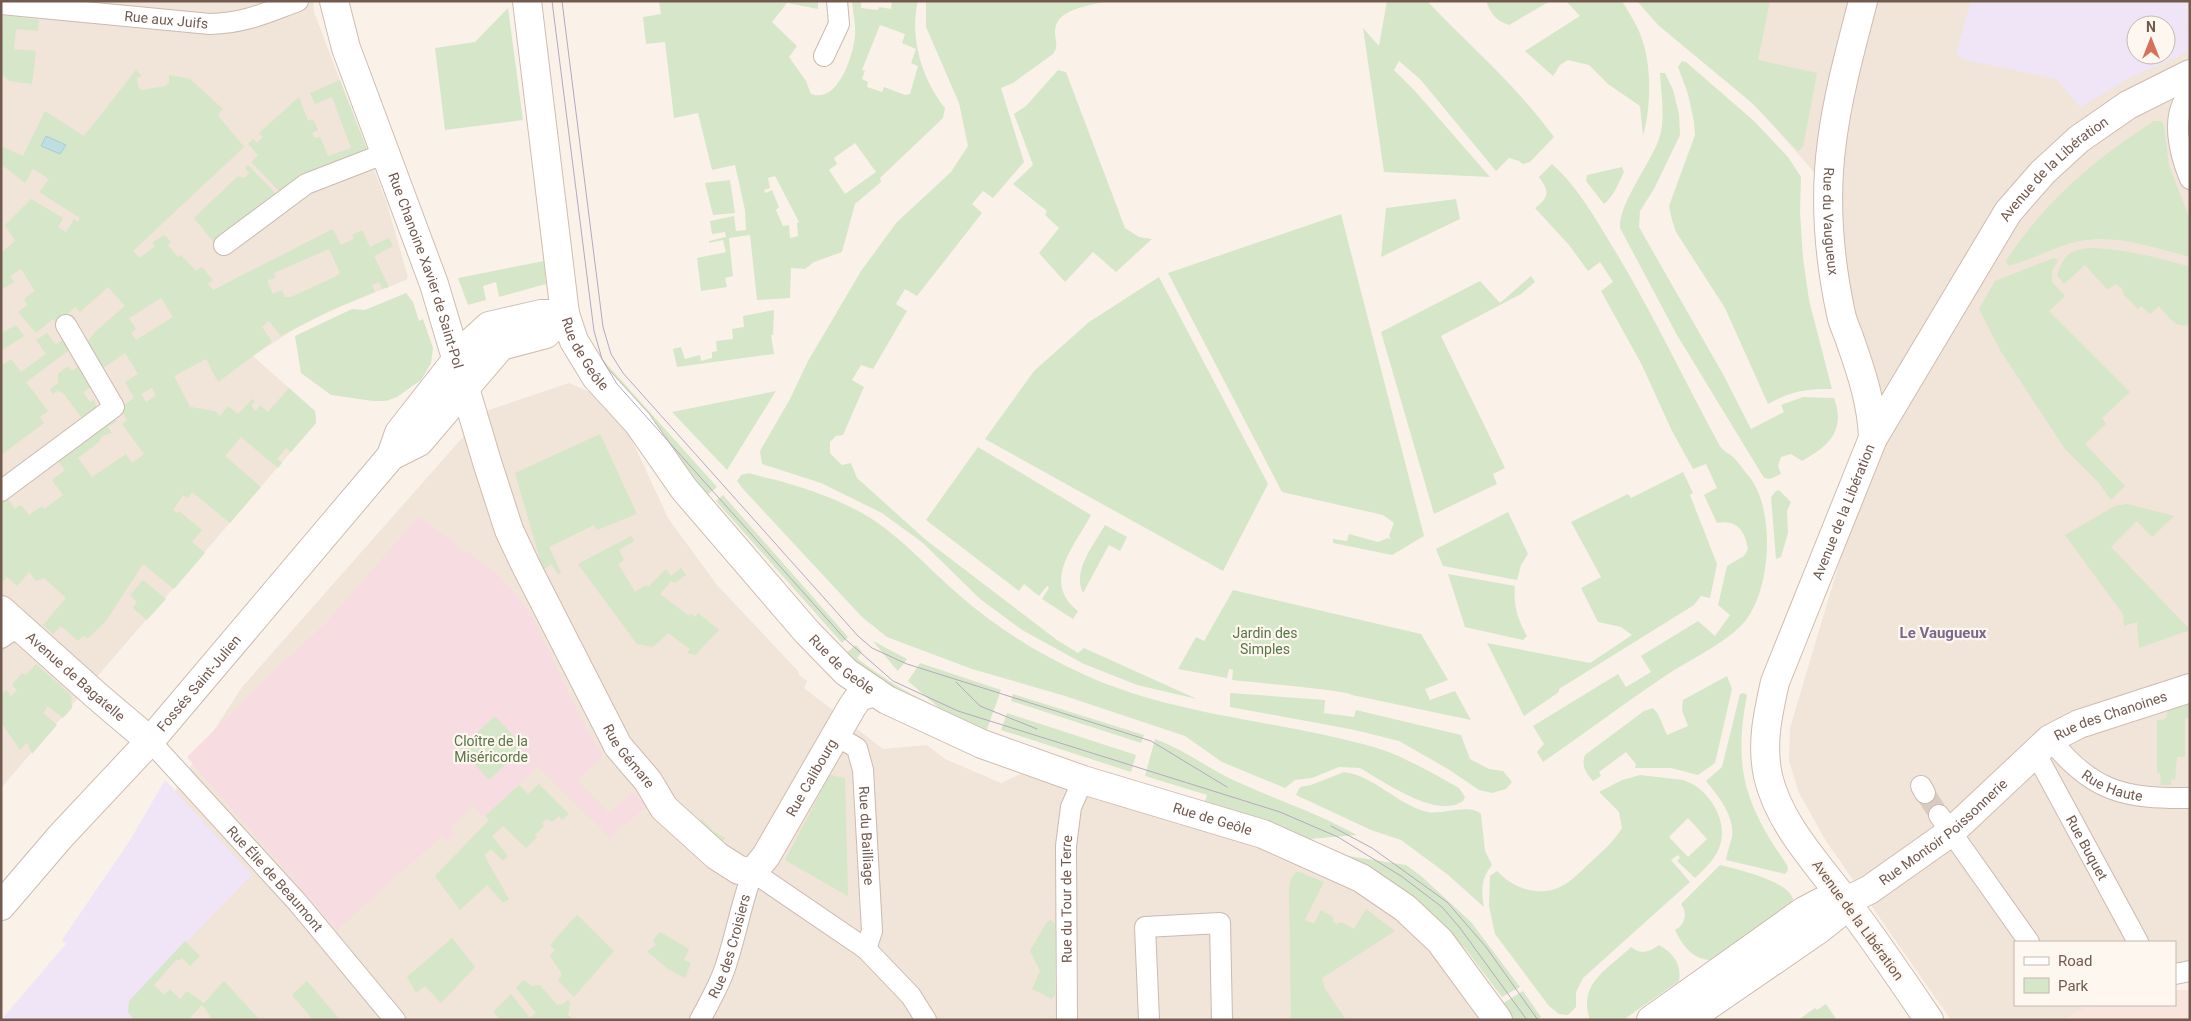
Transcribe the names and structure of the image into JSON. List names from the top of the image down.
{
  "streets": {
    "main road": [
      "Avenue de la Libération",
      "Rue du Vaugueux",
      "Rue Chanoine Xavier de Saint-Pol",
      "Rue de Geôle",
      "Avenue de Bagatelle",
      "Fossés Saint-Julien",
      "Rue des Chanoines",
      "Rue Gémare",
      "Rue Calibourg",
      "Rue Montoir Poissonnerie"
    ],
    "street": [
      "Rue aux Juifs",
      "Rue Haute",
      "Rue du Bailliage",
      "Rue Buquet",
      "Rue Élie de Beaumont",
      "Rue du Tour de Terre",
      "Rue des Croisiers"
    ]
  },
  "crossings": [
    ["Avenue de la Libération", "Rue du Vaugueux"],
    ["Avenue de la Libération", "Rue Montoir Poissonnerie"],
    ["Rue Chanoine Xavier de Saint-Pol", "Fossés Saint-Julien"],
    ["Rue Chanoine Xavier de Saint-Pol", "Rue Gémare"],
    ["Rue de Geôle", "Fossés Saint-Julien"],
    ["Rue de Geôle", "Rue Calibourg"],
    ["Rue de Geôle", "Rue du Tour de Terre"],
    ["Avenue de Bagatelle", "Fossés Saint-Julien"],
    ["Avenue de Bagatelle", "Rue Élie de Beaumont"],
    ["Fossés Saint-Julien", "Rue Gémare"],
    ["Fossés Saint-Julien", "Rue Élie de Beaumont"],
    ["Rue des Chanoines", "Rue Haute"],
    ["Rue des Chanoines", "Rue Montoir Poissonnerie"],
    ["Rue des Chanoines", "Rue Buquet"],
    ["Rue Gémare", "Rue Calibourg"],
    ["Rue Gémare", "Rue du Bailliage"],
    ["Rue Gémare", "Rue des Croisiers"],
    ["Rue Calibourg", "Rue du Bailliage"],
    ["Rue Calibourg", "Rue des Croisiers"],
    ["Rue Haute", "Rue Montoir Poissonnerie"],
    ["Rue Haute", "Rue Buquet"],
    ["Rue Montoir Poissonnerie", "Rue Buquet"]
  ],
  "districts": ["Le Vaugueux"],
  "parks": ["Jardin des Simples", "Cloître de la Miséricorde"],
  "legend": ["Road", "Park"],
  "north": "top"
}
